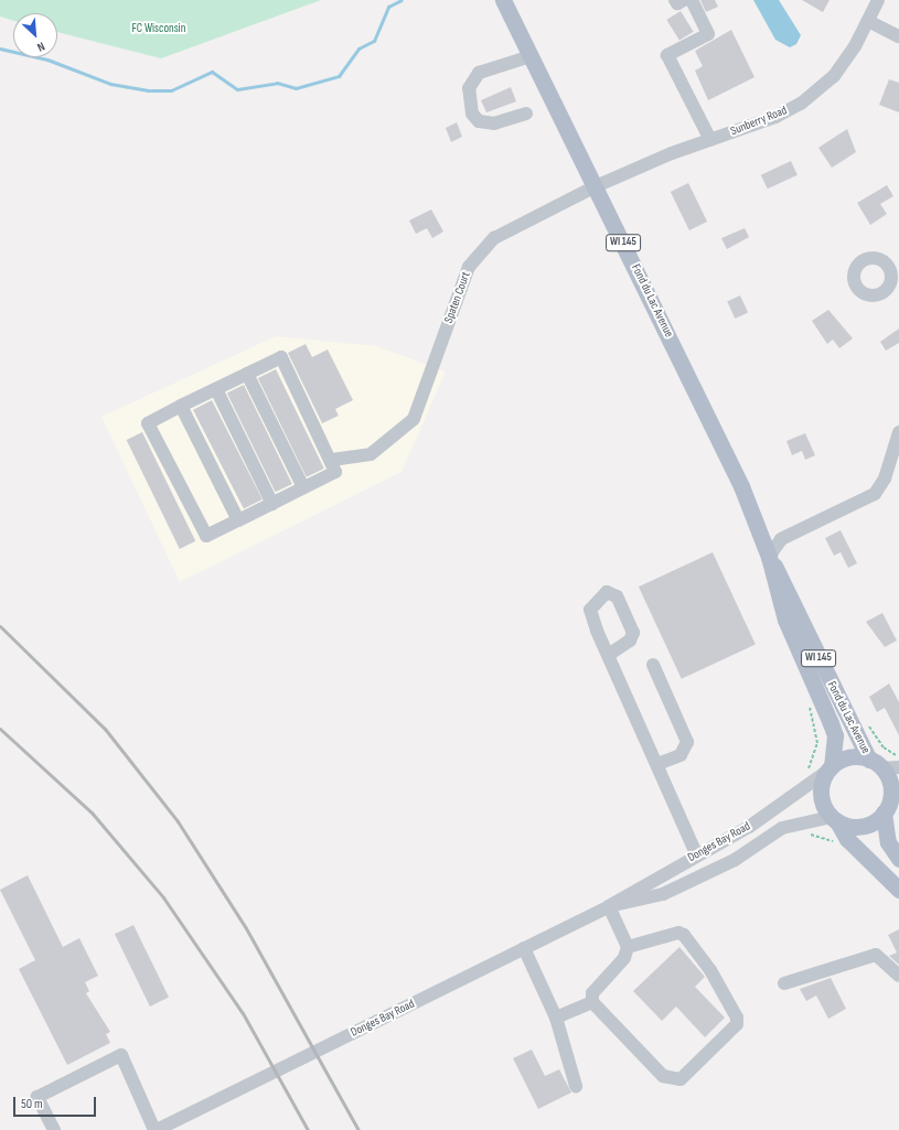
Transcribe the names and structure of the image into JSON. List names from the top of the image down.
{
  "streets": {
    "main road": ["WI 145", "Fond du Lac Avenue"],
    "street": ["Sunberry Road", "Spaten Court", "Donges Bay Road"]
  },
  "crossings": [
    ["Sunberry Road", "Spaten Court"],
    ["Sunberry Road", "Fond du Lac Avenue"],
    ["WI 145", "Fond du Lac Avenue"],
    ["WI 145", "Donges Bay Road"],
    ["Spaten Court", "Fond du Lac Avenue"],
    ["Fond du Lac Avenue", "Donges Bay Road"]
  ],
  "parks": ["FC Wisconsin"],
  "scale_bar": "50 m",
  "north": "bottom right"
}
